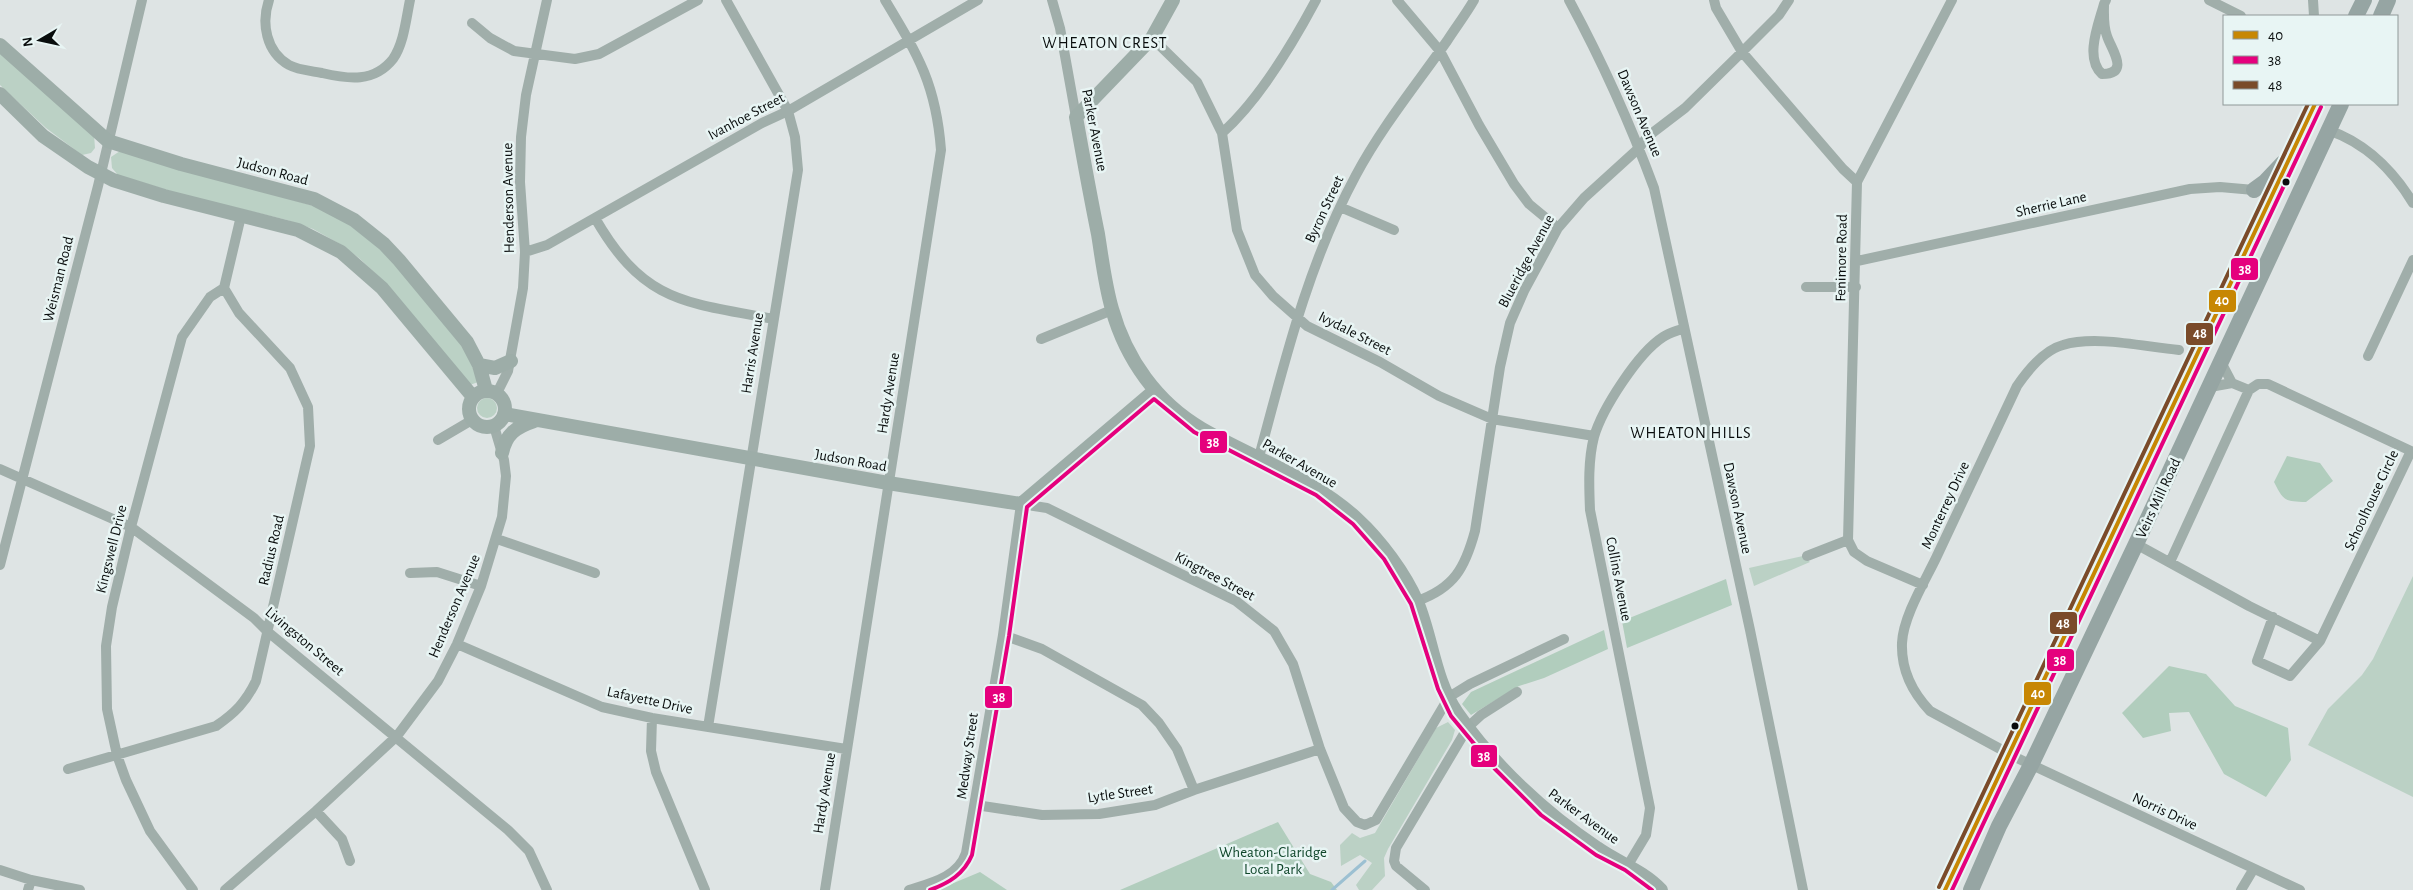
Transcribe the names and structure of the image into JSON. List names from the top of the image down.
{
  "streets": {
    "main road": ["Veirs Mill Road"],
    "street": [
      "Dawson Avenue",
      "Ivanhoe Street",
      "Parker Avenue",
      "Judson Road",
      "Henderson Avenue",
      "Sherrie Lane",
      "Byron Street",
      "Fenimore Road",
      "Blueridge Avenue",
      "Weisman Road",
      "Ivydale Street",
      "Harris Avenue",
      "Hardy Avenue",
      "Schoolhouse Circle",
      "Monterrey Drive",
      "Kingswell Drive",
      "Radius Road",
      "Kingtree Street",
      "Collins Avenue",
      "Livingston Street",
      "Lafayette Drive",
      "Medway Street",
      "Lytle Street",
      "Norris Drive"
    ]
  },
  "crossings": [
    ["Dawson Avenue", "Blueridge Avenue"],
    ["Dawson Avenue", "Collins Avenue"],
    ["Ivanhoe Street", "Henderson Avenue"],
    ["Ivanhoe Street", "Harris Avenue"],
    ["Ivanhoe Street", "Hardy Avenue"],
    ["Parker Avenue", "Byron Street"],
    ["Parker Avenue", "Blueridge Avenue"],
    ["Parker Avenue", "Kingtree Street"],
    ["Parker Avenue", "Collins Avenue"],
    ["Judson Road", "Henderson Avenue"],
    ["Judson Road", "Weisman Road"],
    ["Judson Road", "Harris Avenue"],
    ["Judson Road", "Hardy Avenue"],
    ["Judson Road", "Kingtree Street"],
    ["Judson Road", "Medway Street"],
    ["Henderson Avenue", "Livingston Street"],
    ["Henderson Avenue", "Lafayette Drive"],
    ["Sherrie Lane", "Fenimore Road"],
    ["Byron Street", "Ivydale Street"],
    ["Blueridge Avenue", "Ivydale Street"],
    ["Weisman Road", "Livingston Street"],
    ["Ivydale Street", "Collins Avenue"],
    ["Harris Avenue", "Lafayette Drive"],
    ["Hardy Avenue", "Lafayette Drive"],
    ["Veirs Mill Road", "Monterrey Drive"],
    ["Veirs Mill Road", "Norris Drive"],
    ["Monterrey Drive", "Norris Drive"],
    ["Kingswell Drive", "Radius Road"],
    ["Kingswell Drive", "Livingston Street"],
    ["Radius Road", "Livingston Street"],
    ["Kingtree Street", "Medway Street"],
    ["Kingtree Street", "Lytle Street"],
    ["Medway Street", "Lytle Street"]
  ],
  "districts": ["WHEATON CREST", "WHEATON HILLS"],
  "parks": ["Wheaton-Claridge Local Park"],
  "lines": ["transit line 40", "transit line 48", "transit line 38"],
  "legend": ["40", "38", "48"],
  "north": "left"
}
